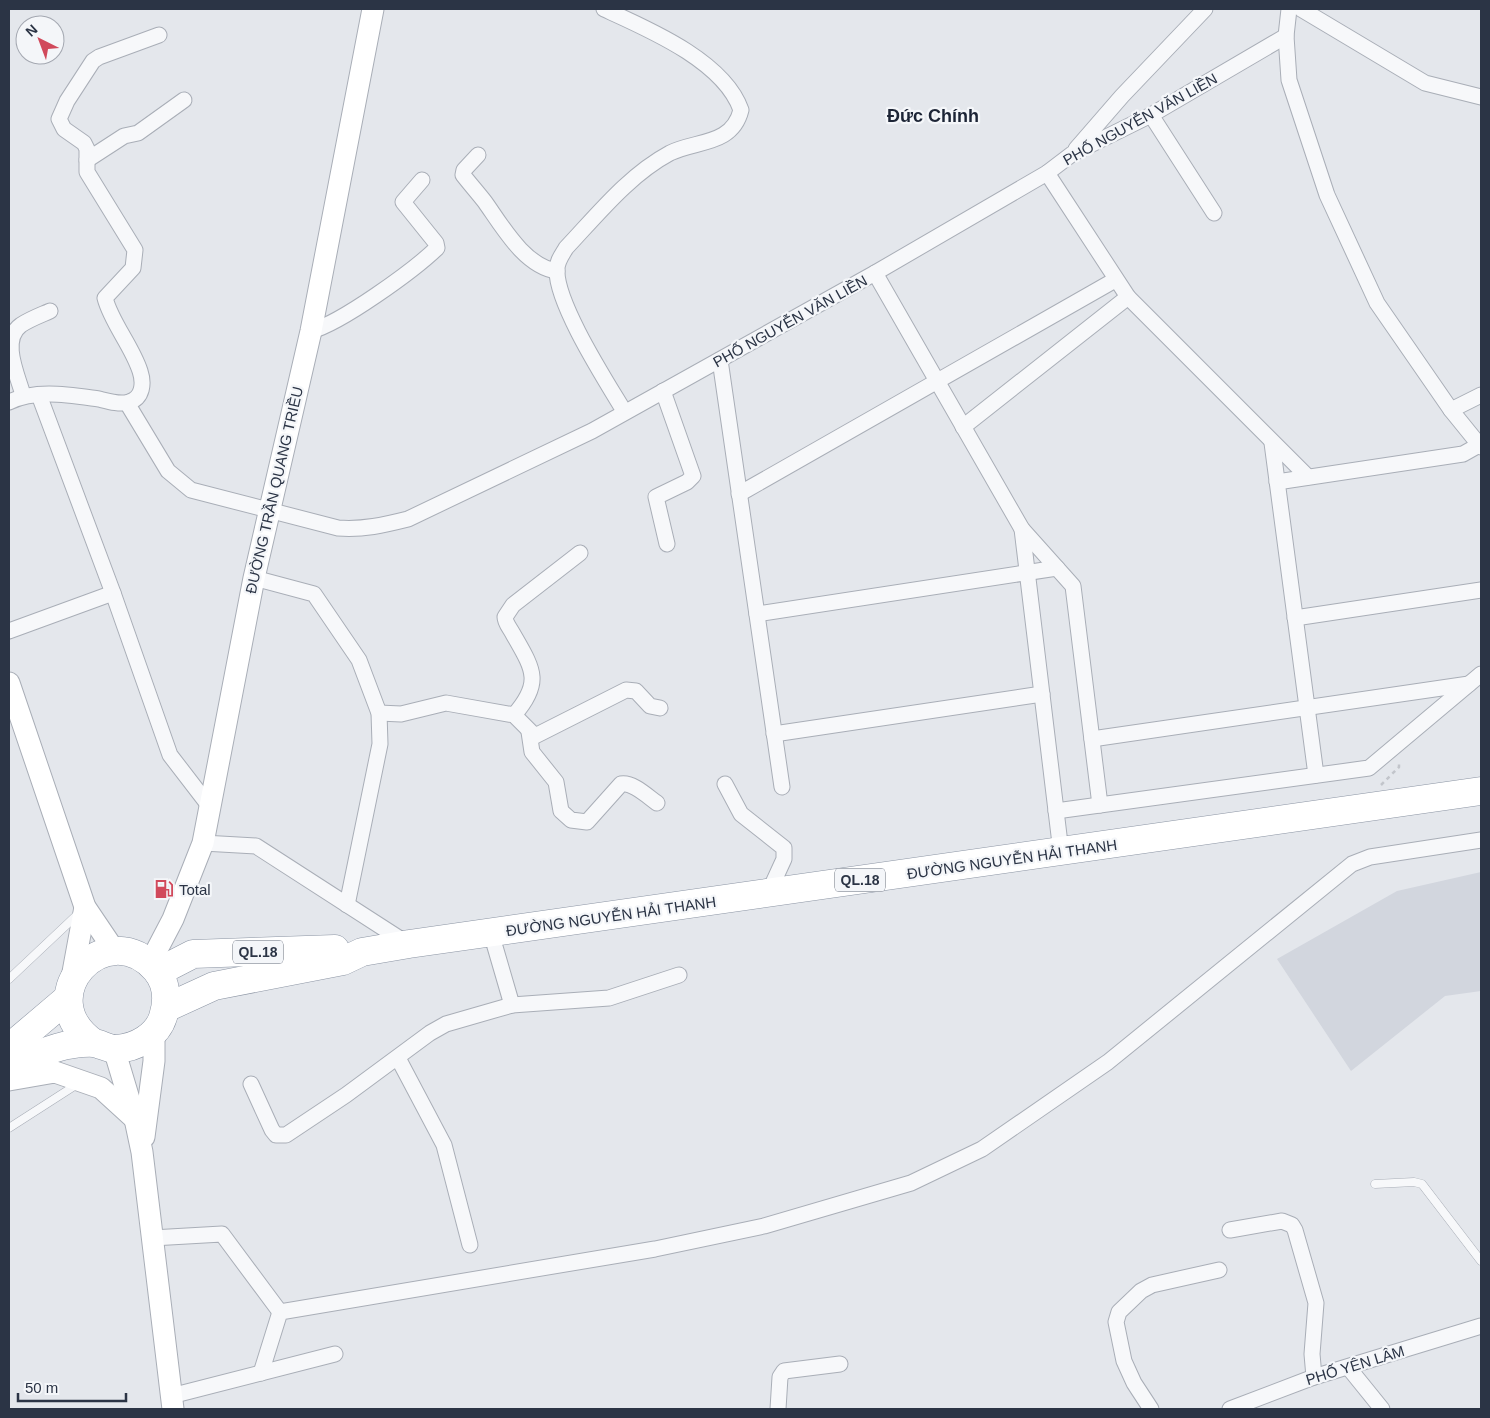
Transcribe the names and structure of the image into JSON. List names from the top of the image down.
{
  "streets": {
    "highway": ["ĐƯỜNG NGUYỄN HẢI THANH", "QL.18"],
    "street": ["PHỐ NGUYỄN VĂN LIỀN", "ĐƯỜNG TRẦN QUANG TRIỀU", "PHỐ YÊN LÂM"]
  },
  "crossings": [
    ["PHỐ NGUYỄN VĂN LIỀN", "ĐƯỜNG TRẦN QUANG TRIỀU"],
    ["ĐƯỜNG TRẦN QUANG TRIỀU", "ĐƯỜNG NGUYỄN HẢI THANH"],
    ["ĐƯỜNG NGUYỄN HẢI THANH", "QL.18"]
  ],
  "districts": ["Đức Chính"],
  "places": {
    "fuel station": ["Total"]
  },
  "scale_bar": "50 m",
  "north": "top left"
}
